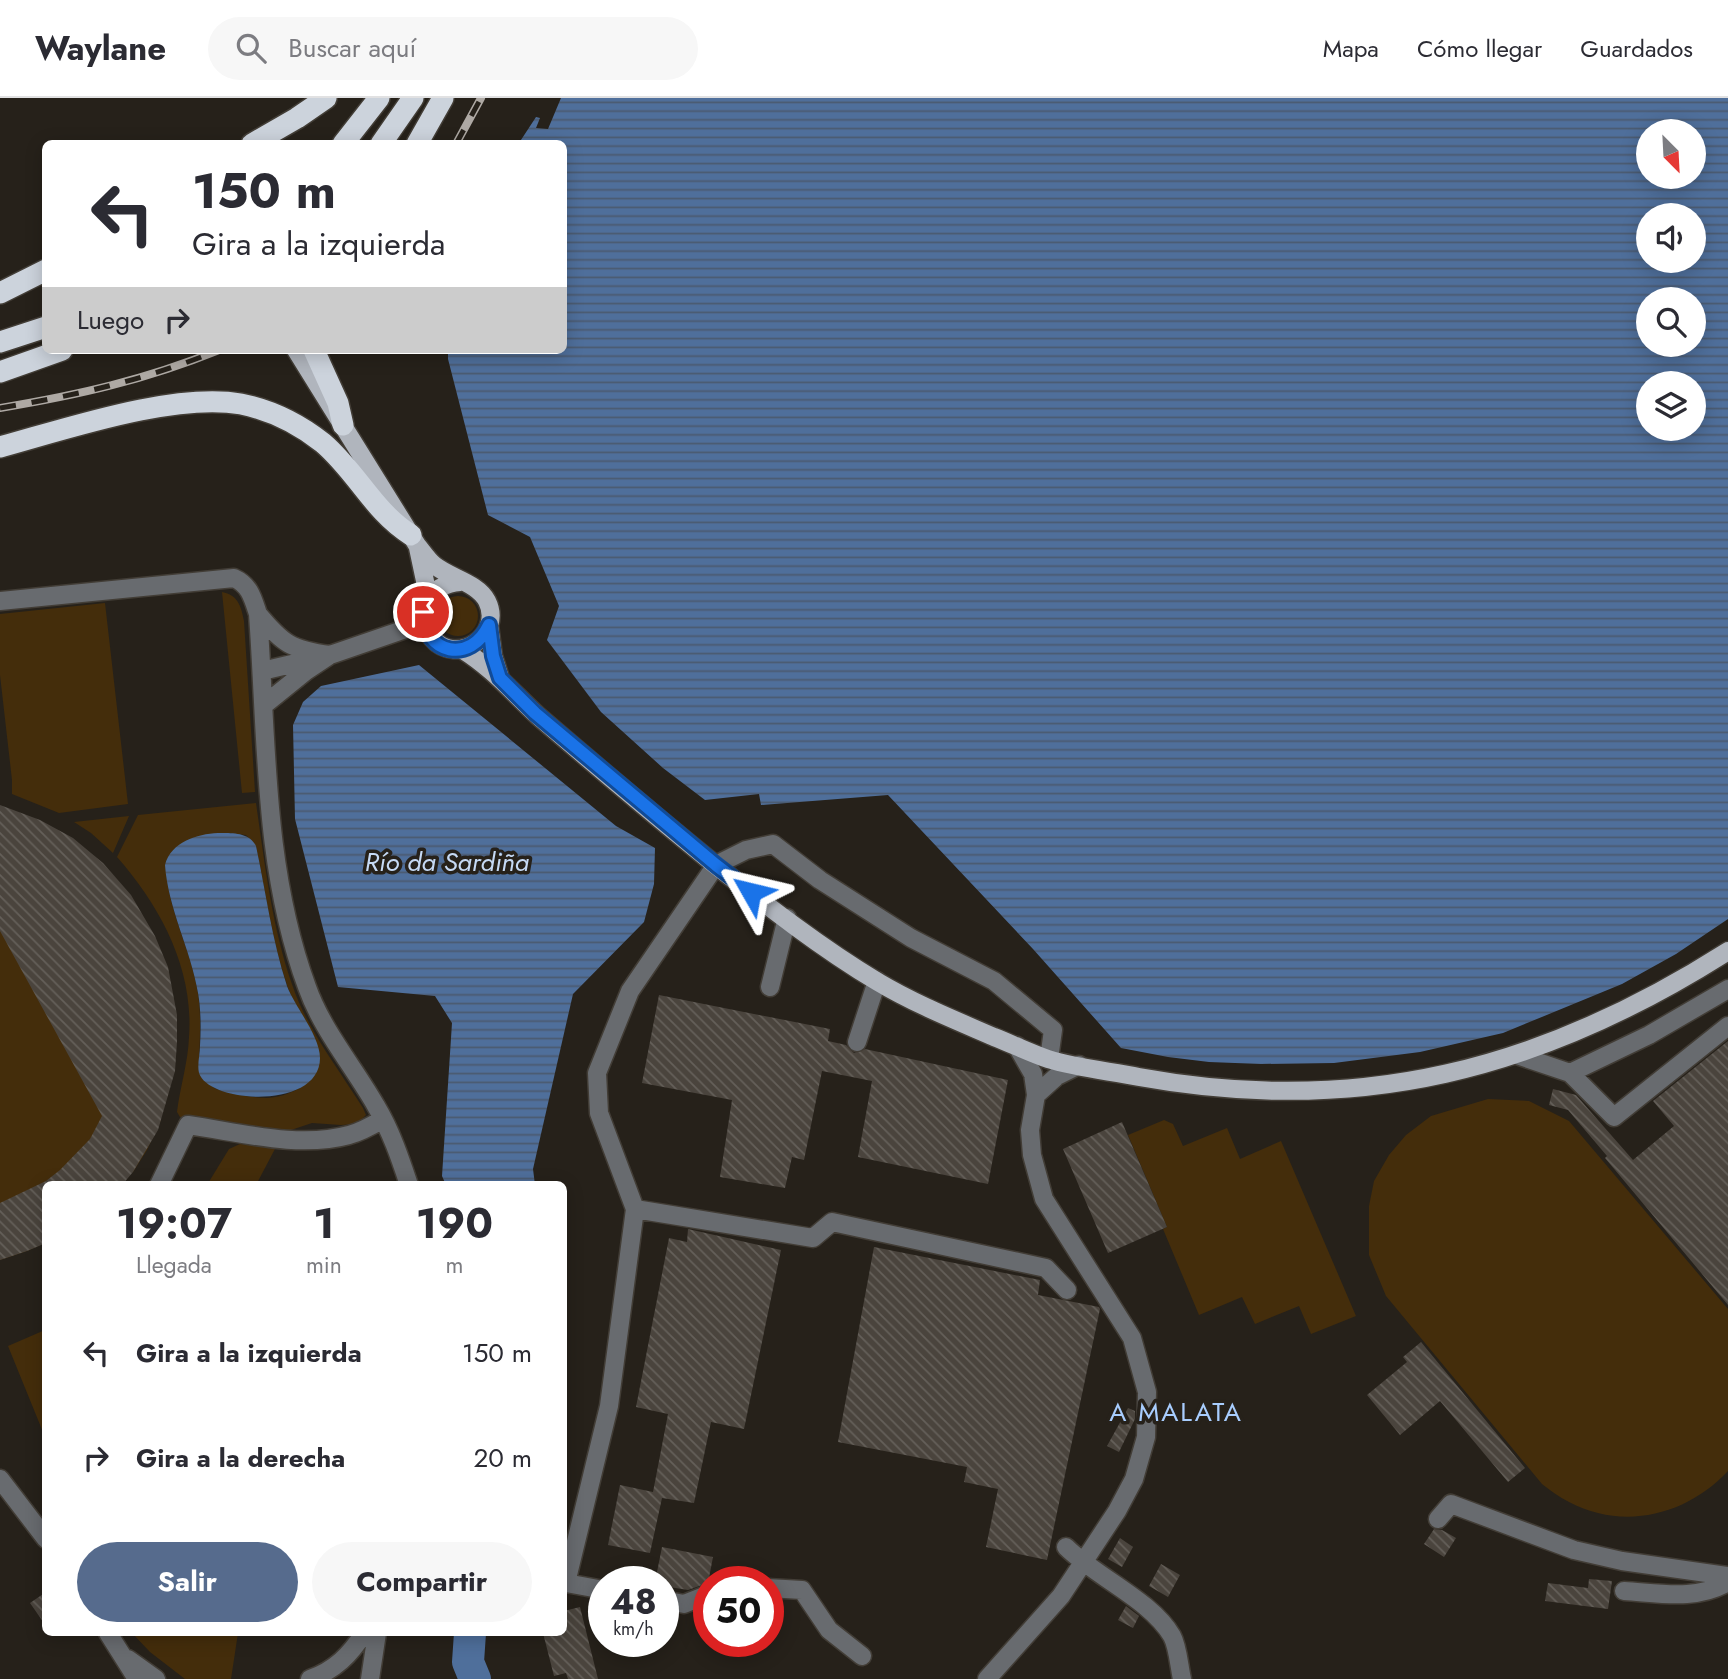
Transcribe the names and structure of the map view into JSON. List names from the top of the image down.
{
  "districts": ["A MALATA"],
  "water": ["Río da Sardiña"],
  "north": "bottom right",
  "page": {
    "header": "Waylane",
    "search": "Buscar aquí",
    "nav": ["Mapa", "Cómo llegar", "Guardados"],
    "turn": ["150 m", "Gira a la izquierda"],
    "then": "Luego",
    "eta": [
      "19:07",
      "Llegada",
      "1",
      "min",
      "190",
      "m"
    ],
    "list": [
      {
        "name": "Gira a la izquierda",
        "value": "150 m"
      },
      {
        "name": "Gira a la derecha",
        "value": "20 m"
      }
    ],
    "buttons": ["Salir", "Compartir"],
    "speed": "48 km/h",
    "limit": "50"
  }
}
